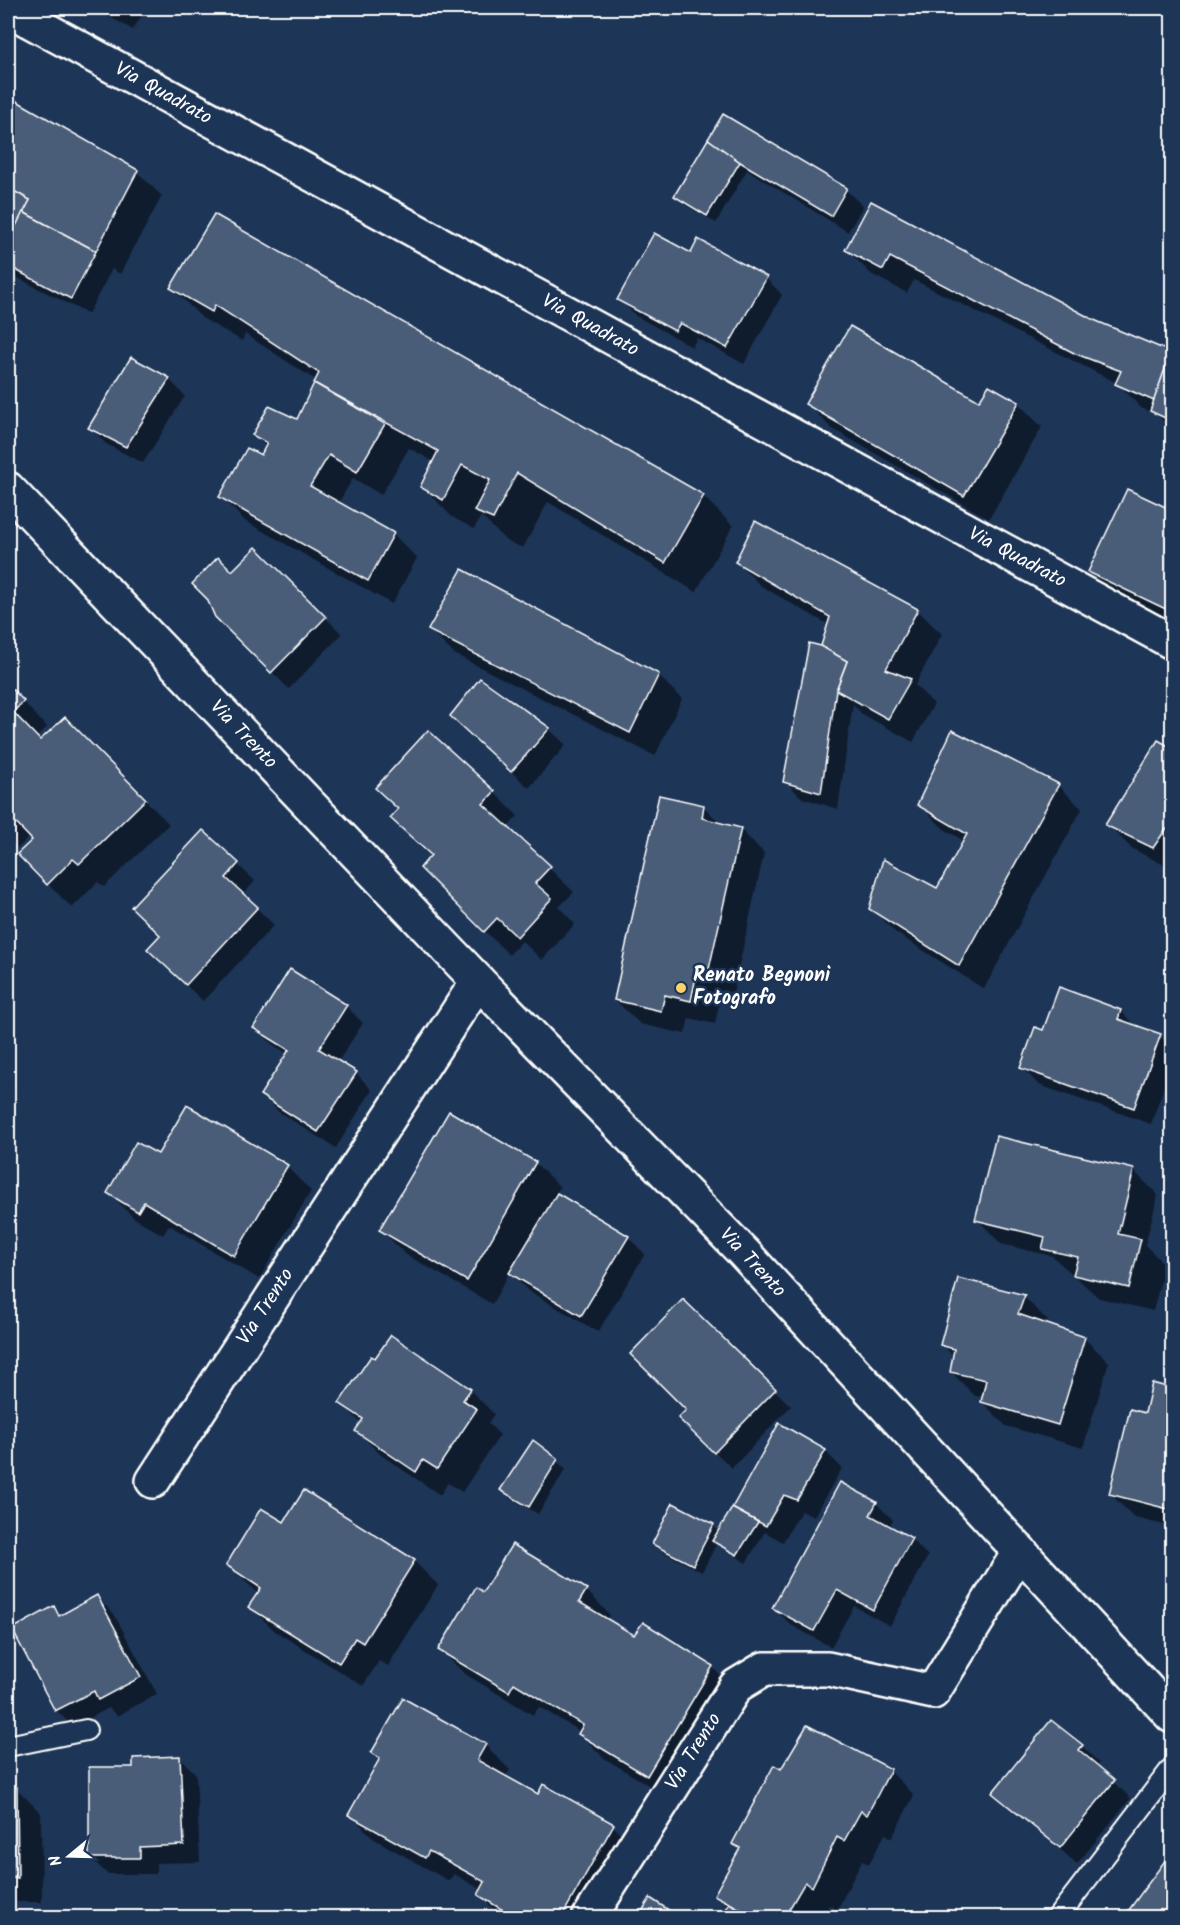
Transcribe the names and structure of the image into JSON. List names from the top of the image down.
{
  "streets": {
    "street": ["Via Quadrato", "Via Trento"]
  },
  "places": ["Renato Begnoni Fotografo"],
  "north": "left"
}
